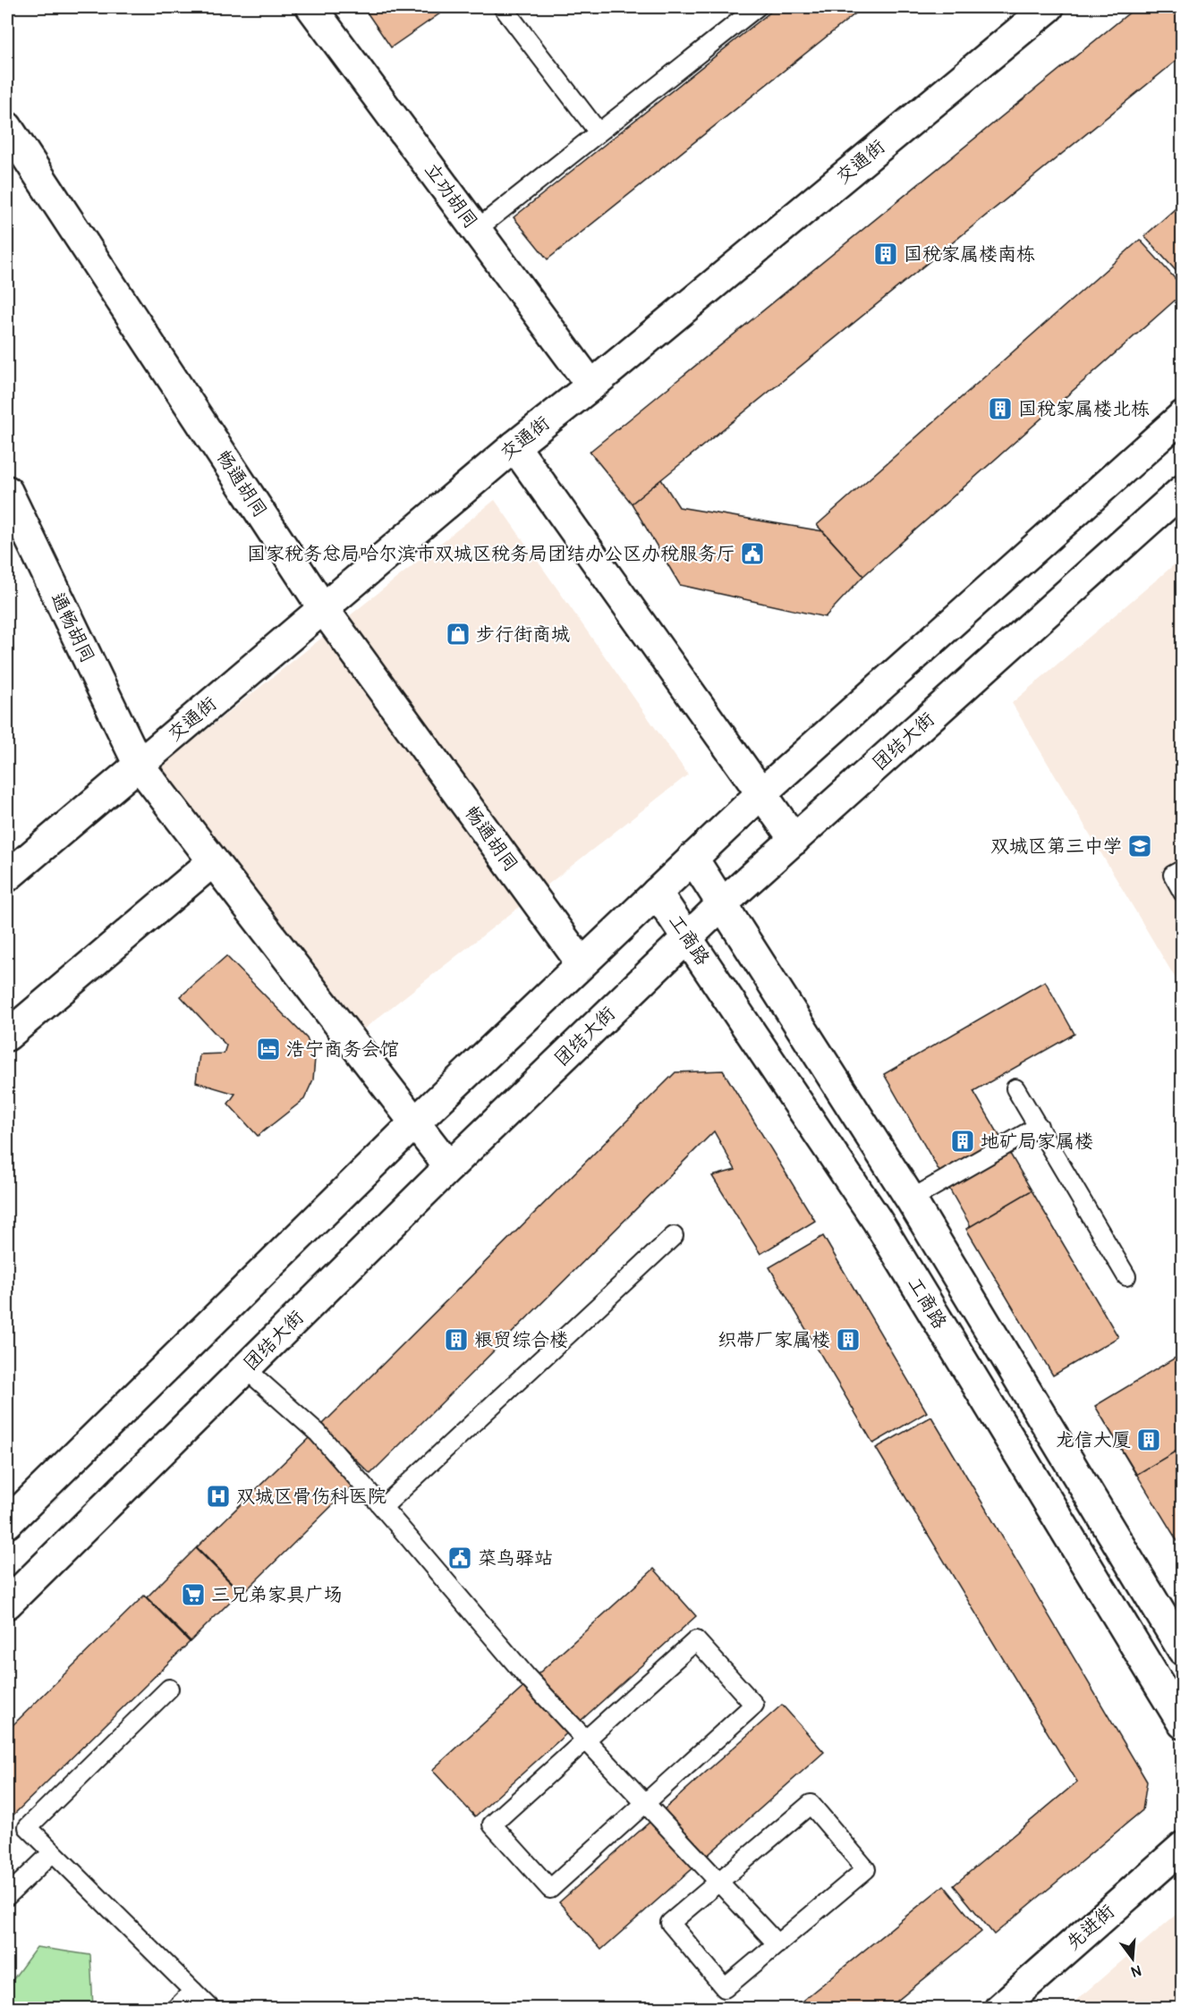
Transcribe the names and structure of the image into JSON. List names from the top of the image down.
{
  "streets": {
    "main road": [
      "交通街",
      "立功胡同",
      "畅通胡同",
      "通畅胡同",
      "团结大街",
      "工商路",
      "先进街"
    ]
  },
  "crossings": [
    ["交通街", "立功胡同"],
    ["交通街", "畅通胡同"],
    ["交通街", "通畅胡同"],
    ["通畅胡同", "团结大街"],
    ["团结大街", "工商路"]
  ],
  "places": {
    "building": [
      "国税家属楼南栋",
      "国税家属楼北栋",
      "地矿局家属楼",
      "粮贸综合楼",
      "织带厂家属楼",
      "龙信大厦"
    ],
    "public building": ["国家税务总局哈尔滨市双城区税务局团结办公区办税服务厅", "菜鸟驿站"],
    "shop": ["步行街商城"],
    "school or university": ["双城区第三中学"],
    "hotel": ["浩宁商务会馆"],
    "hospital": ["双城区骨伤科医院"],
    "supermarket": ["三兄弟家具广场"]
  },
  "north": "bottom"
}
